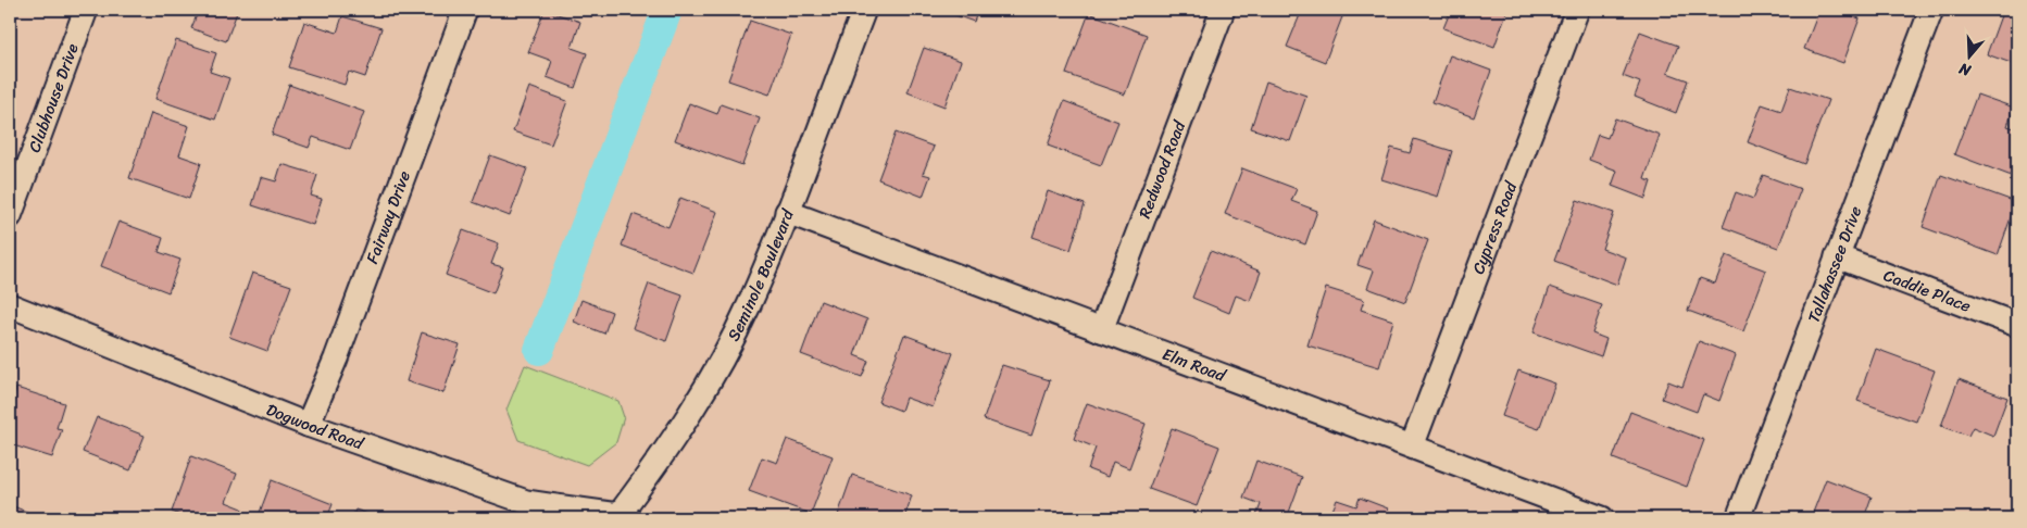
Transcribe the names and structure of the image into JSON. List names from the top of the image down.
{
  "streets": {
    "street": [
      "Clubhouse Drive",
      "Redwood Road",
      "Fairway Drive",
      "Cypress Road",
      "Tallahassee Drive",
      "Seminole Boulevard",
      "Caddie Place",
      "Elm Road",
      "Dogwood Road"
    ]
  },
  "crossings": [
    ["Redwood Road", "Elm Road"],
    ["Fairway Drive", "Dogwood Road"],
    ["Cypress Road", "Elm Road"],
    ["Tallahassee Drive", "Caddie Place"],
    ["Seminole Boulevard", "Elm Road"],
    ["Seminole Boulevard", "Dogwood Road"]
  ],
  "north": "bottom"
}
